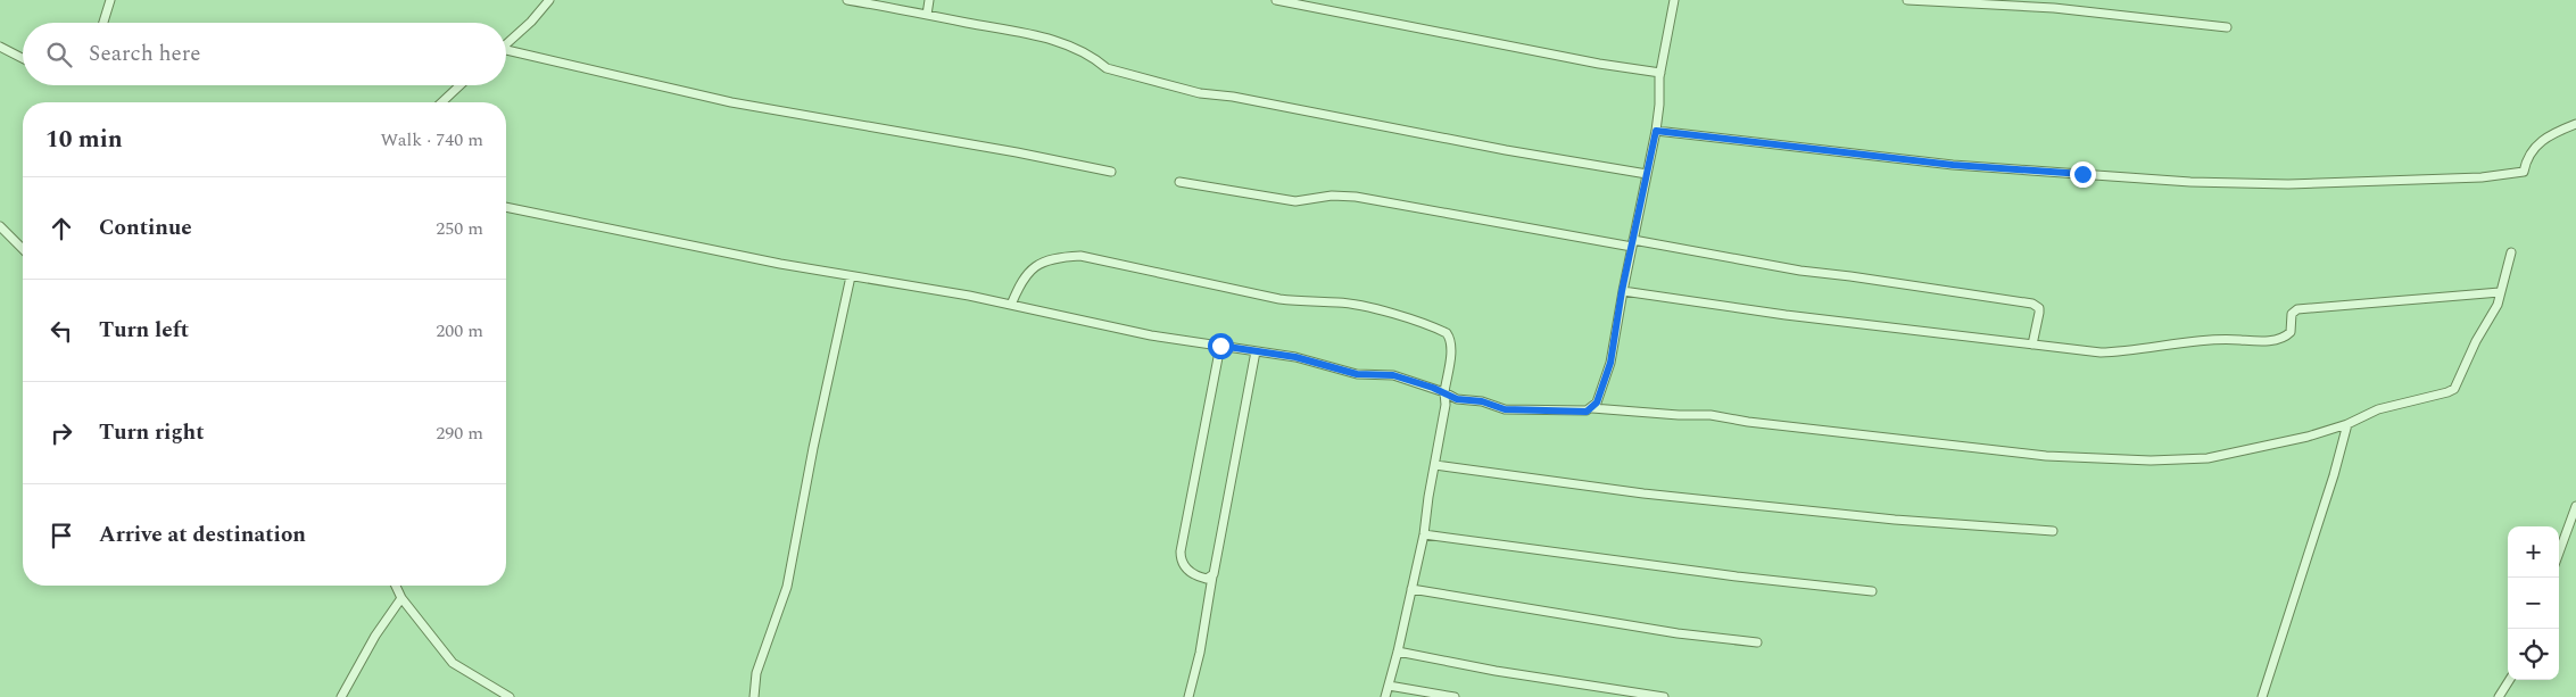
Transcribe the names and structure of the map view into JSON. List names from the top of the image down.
{
  "page": {
    "search": "Search here",
    "heading": ["10 min", "Walk · 740 m"],
    "list": [
      ["Continue", "250 m"],
      ["Turn left", "200 m"],
      ["Turn right", "290 m"],
      "Arrive at destination"
    ],
    "map_buttons": ["+", "−"]
  }
}
